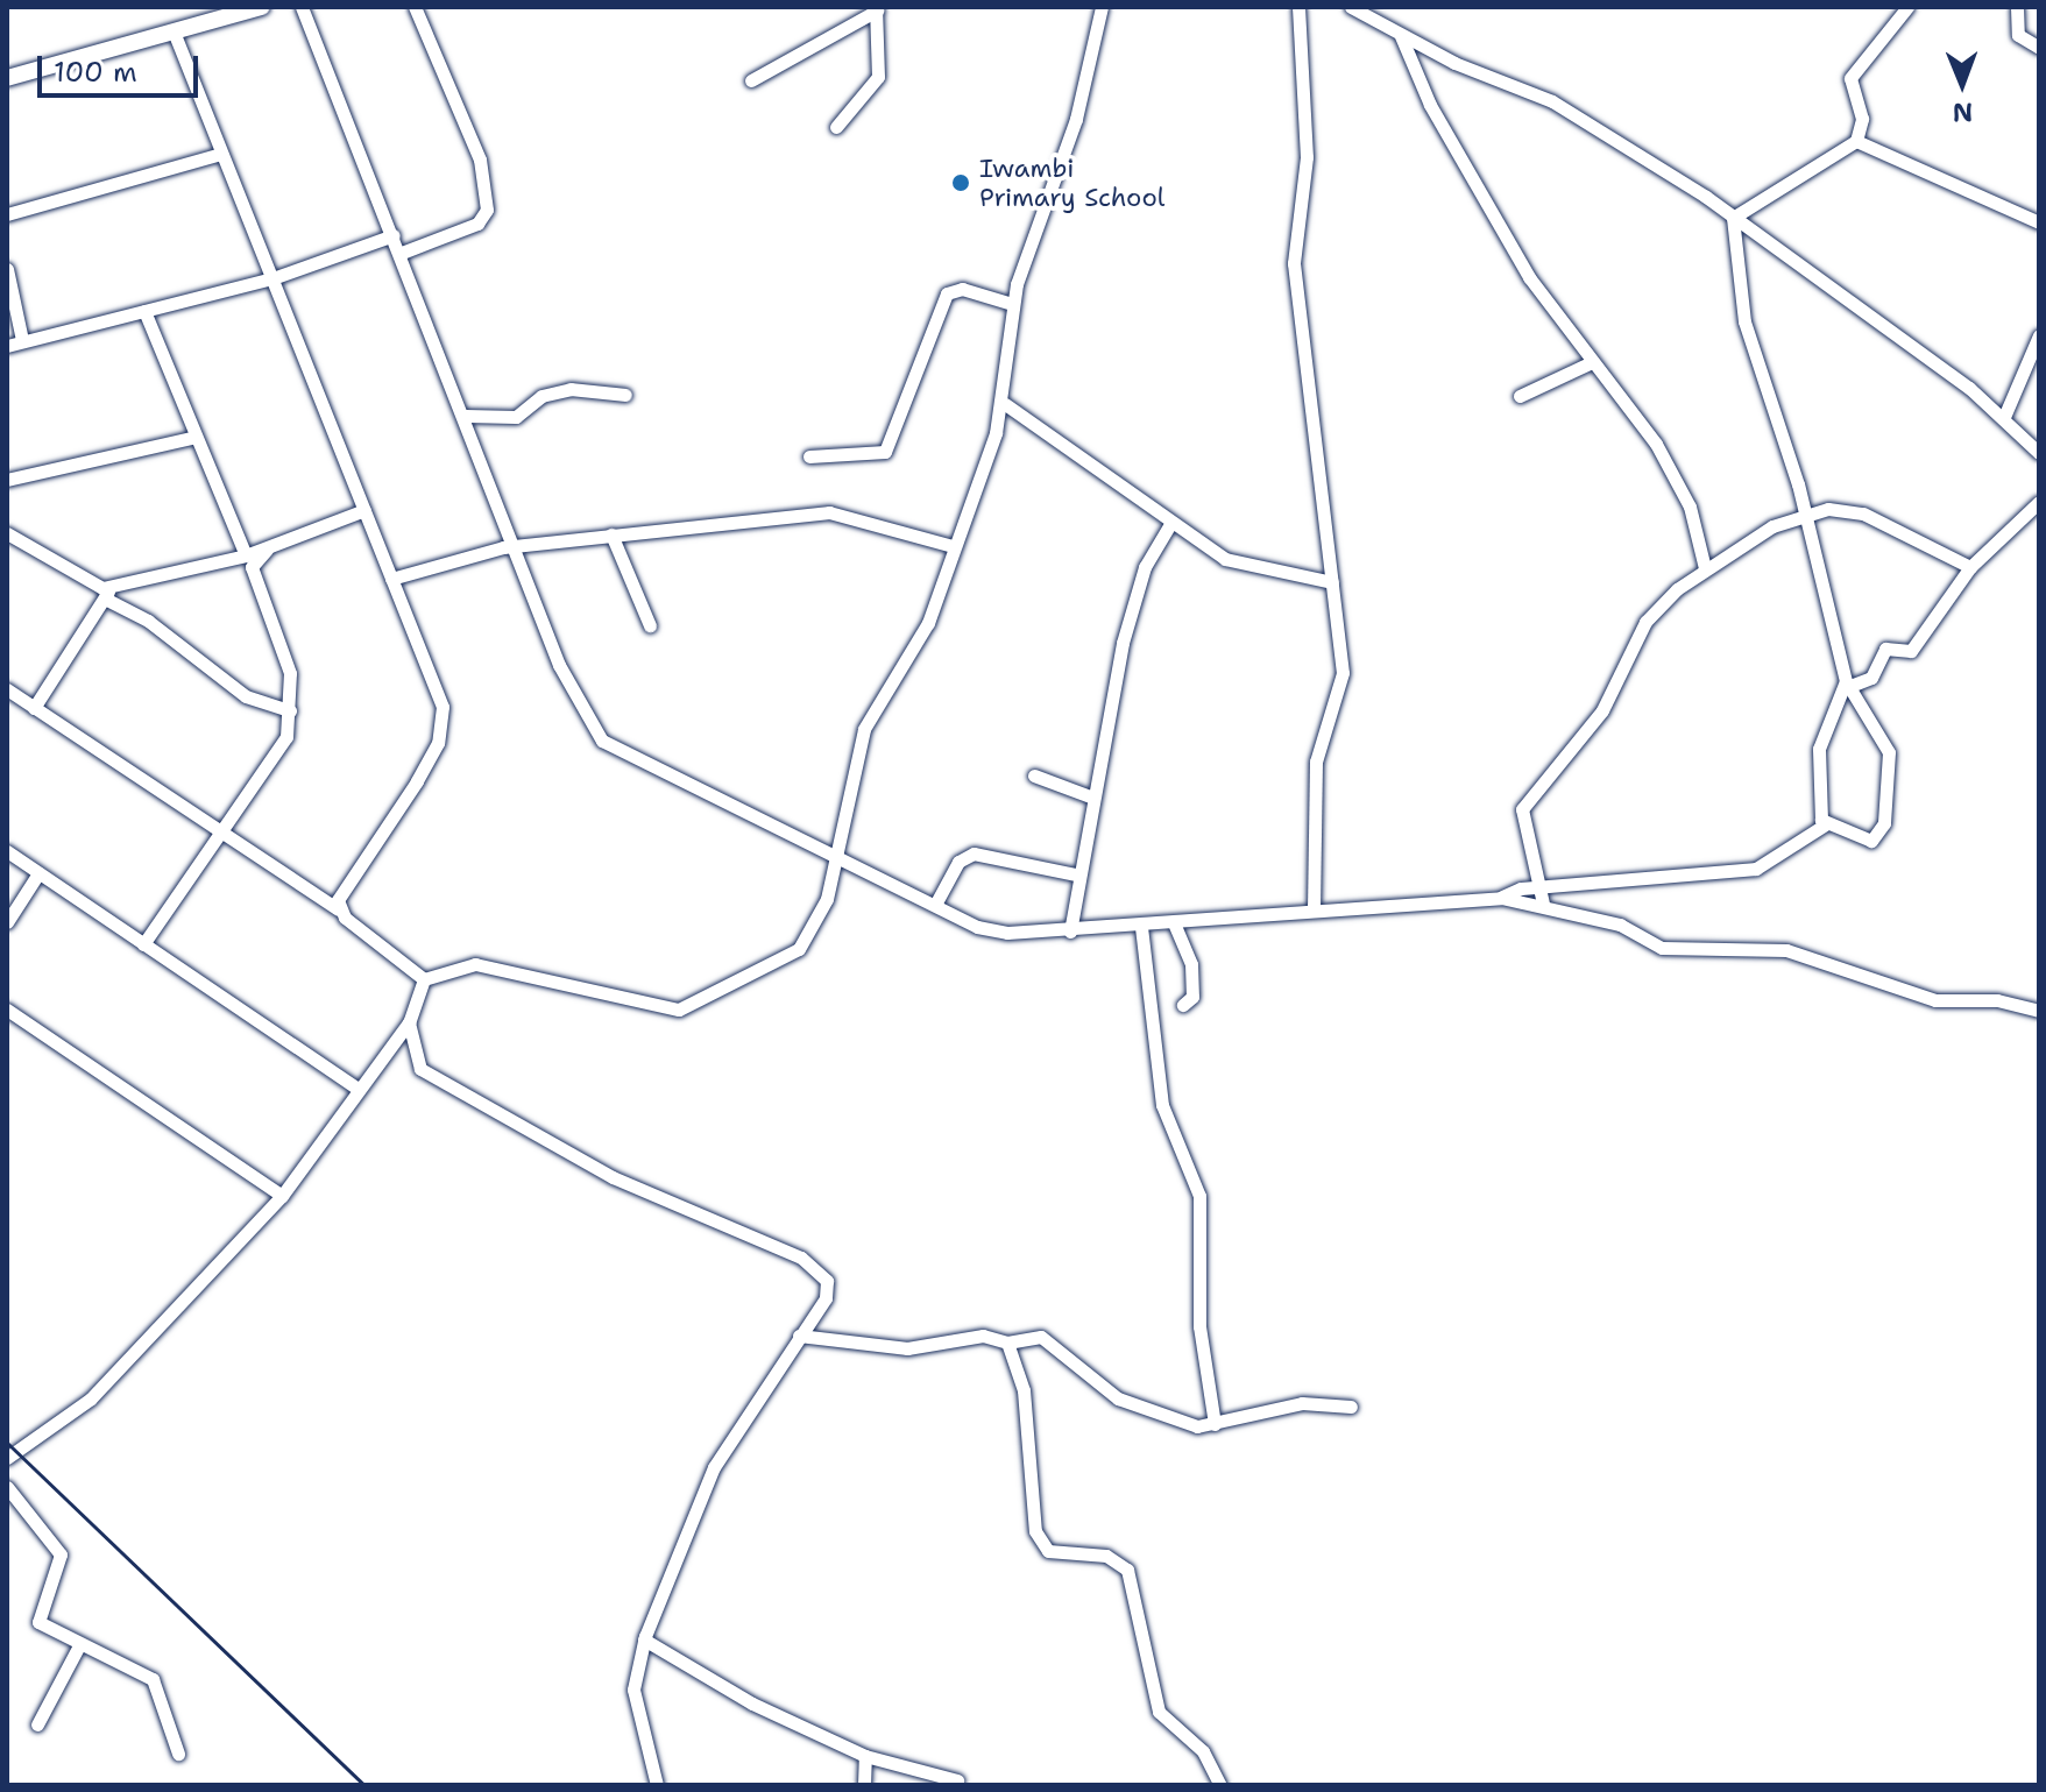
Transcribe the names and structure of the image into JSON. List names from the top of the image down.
{
  "places": ["Iwambi Primary School"],
  "scale_bar": "100 m",
  "north": "bottom"
}
